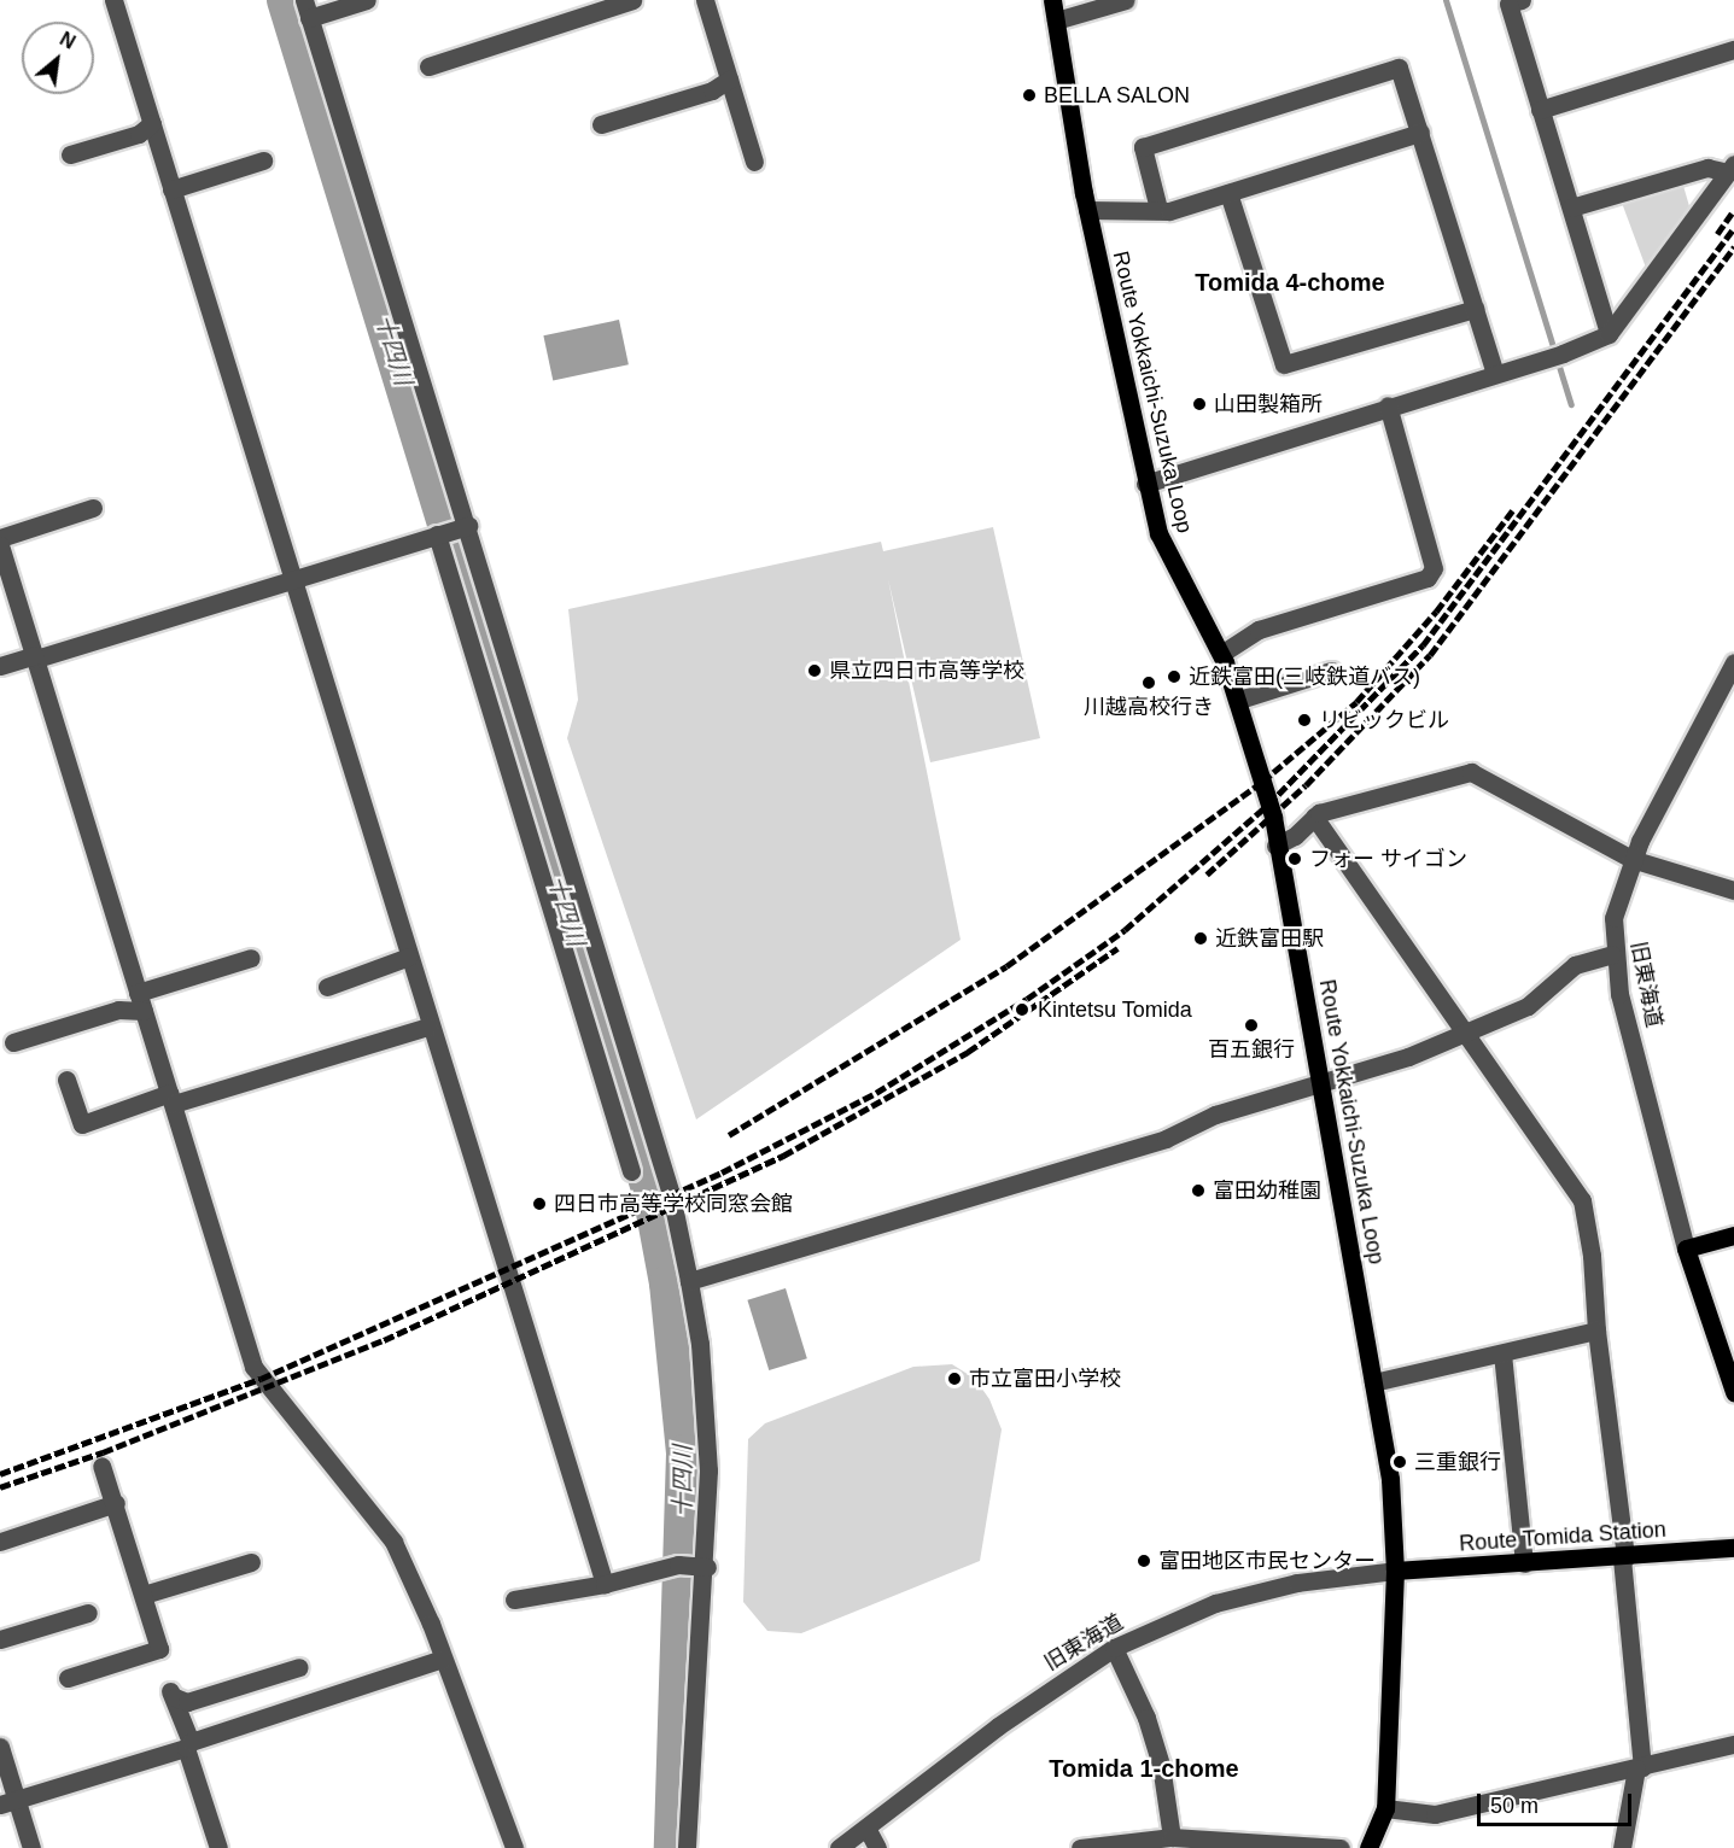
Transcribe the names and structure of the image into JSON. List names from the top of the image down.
{
  "streets": {
    "main road": ["Route Yokkaichi-Suzuka Loop", "Route Tomida Station"],
    "street": ["旧東海道"]
  },
  "crossings": [
    ["Route Yokkaichi-Suzuka Loop", "旧東海道"],
    ["Route Yokkaichi-Suzuka Loop", "Route Tomida Station"],
    ["旧東海道", "Route Tomida Station"]
  ],
  "districts": ["Tomida 4-chome", "Tomida 1-chome"],
  "water": ["十四川"],
  "places": [
    "BELLA SALON",
    "山田製箱所",
    "県立四日市高等学校",
    "近鉄富田(三岐鉄道バス)",
    "川越高校行き",
    "リビックビル",
    "フォー サイゴン",
    "近鉄富田駅",
    "Kintetsu Tomida",
    "百五銀行",
    "富田幼稚園",
    "四日市高等学校同窓会館",
    "市立富田小学校",
    "三重銀行",
    "富田地区市民センター"
  ],
  "scale_bar": "50 m",
  "north": "top right"
}
